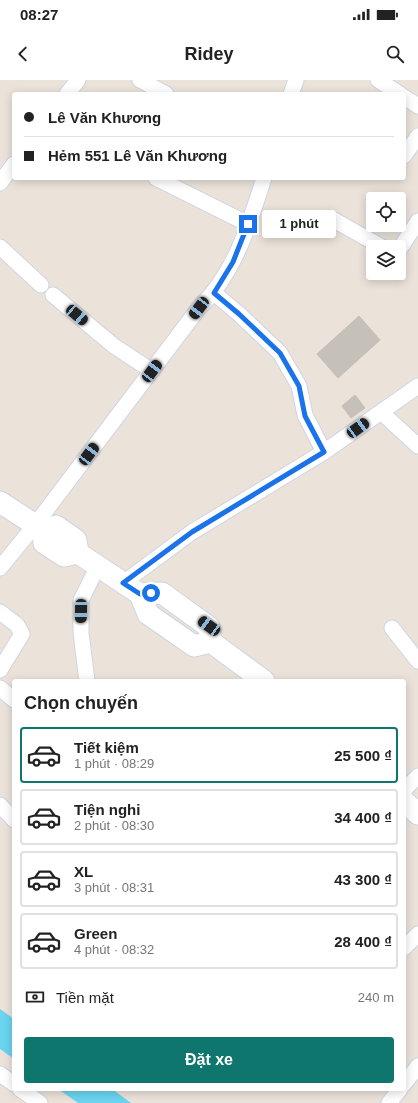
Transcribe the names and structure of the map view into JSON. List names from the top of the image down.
{
  "page": {
    "status": "08:27",
    "header": "Ridey",
    "banner": ["Lê Văn Khương", "Hẻm 551 Lê Văn Khương"],
    "bubble": "1 phút",
    "heading": "Chọn chuyến",
    "list": [
      {
        "name": "Tiết kiệm",
        "note": "1 phút · 08:29",
        "value": "25 500 ₫"
      },
      {
        "name": "Tiện nghi",
        "note": "2 phút · 08:30",
        "value": "34 400 ₫"
      },
      {
        "name": "XL",
        "note": "3 phút · 08:31",
        "value": "43 300 ₫"
      },
      {
        "name": "Green",
        "note": "4 phút · 08:32",
        "value": "28 400 ₫"
      }
    ],
    "pay": ["Tiền mặt", "240 m"],
    "buttons": "Đặt xe"
  }
}
